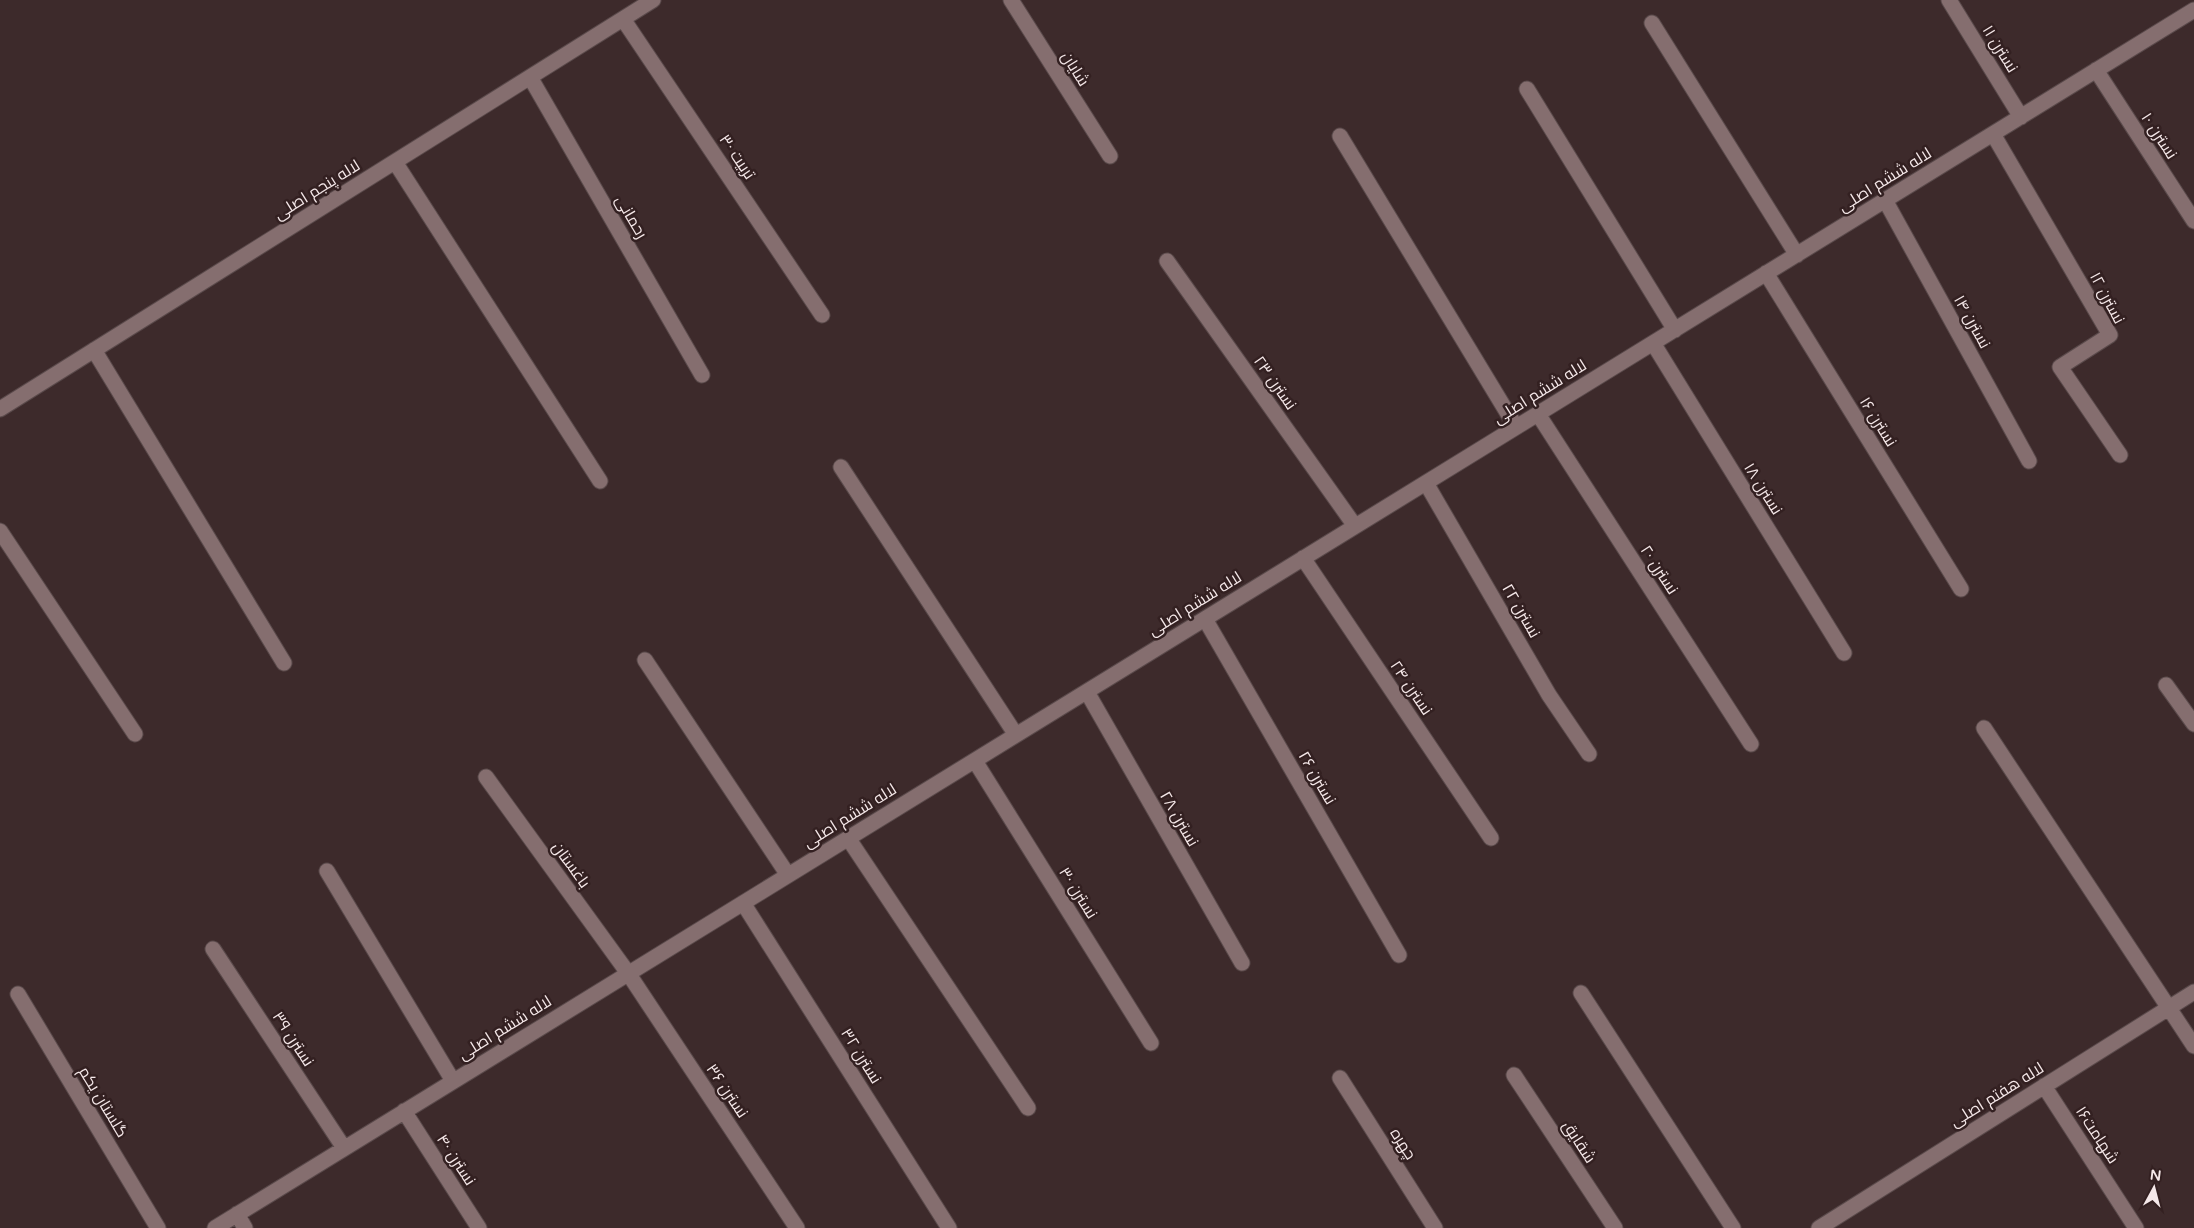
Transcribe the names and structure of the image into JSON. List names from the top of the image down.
{
  "streets": {
    "street": [
      "نسترن ۱۱",
      "شایان",
      "نسترن ۱۰",
      "تربیت ۳۰",
      "لاله ششم اصلی",
      "لاله پنجم اصلی",
      "رحمانی",
      "نسترن ۱۲",
      "نسترن ۱۴",
      "نسترن ۲۳",
      "نسترن ۱۶",
      "نسترن ۱۸",
      "نسترن ۲۰",
      "نسترن ۲۲",
      "نسترن ۲۴",
      "نسترن ۲۶",
      "نسترن ۲۸",
      "باغستان",
      "نسترن ۳۰",
      "نسترن ۳۹",
      "نسترن ۳۲",
      "نسترن ۳۶",
      "لاله هفتم اصلی",
      "گلستان یکم",
      "شهامت۱۶",
      "شقایق",
      "چهره",
      "نسترن ۴۰"
    ]
  },
  "crossings": [
    ["نسترن ۱۱", "لاله ششم اصلی"],
    ["نسترن ۱۰", "لاله ششم اصلی"],
    ["تربیت ۳۰", "لاله پنجم اصلی"],
    ["لاله ششم اصلی", "نسترن ۱۲"],
    ["لاله ششم اصلی", "نسترن ۱۴"],
    ["لاله ششم اصلی", "نسترن ۲۳"],
    ["لاله ششم اصلی", "نسترن ۱۶"],
    ["لاله ششم اصلی", "نسترن ۱۸"],
    ["لاله ششم اصلی", "نسترن ۲۰"],
    ["لاله ششم اصلی", "نسترن ۲۲"],
    ["لاله ششم اصلی", "نسترن ۲۴"],
    ["لاله ششم اصلی", "نسترن ۲۶"],
    ["لاله ششم اصلی", "نسترن ۲۸"],
    ["لاله ششم اصلی", "باغستان"],
    ["لاله ششم اصلی", "نسترن ۳۰"],
    ["لاله ششم اصلی", "نسترن ۳۹"],
    ["لاله ششم اصلی", "نسترن ۳۲"],
    ["لاله ششم اصلی", "نسترن ۳۶"],
    ["لاله ششم اصلی", "نسترن ۴۰"],
    ["لاله پنجم اصلی", "رحمانی"],
    ["باغستان", "نسترن ۳۶"],
    ["لاله هفتم اصلی", "شهامت۱۶"]
  ],
  "north": "top"
}
